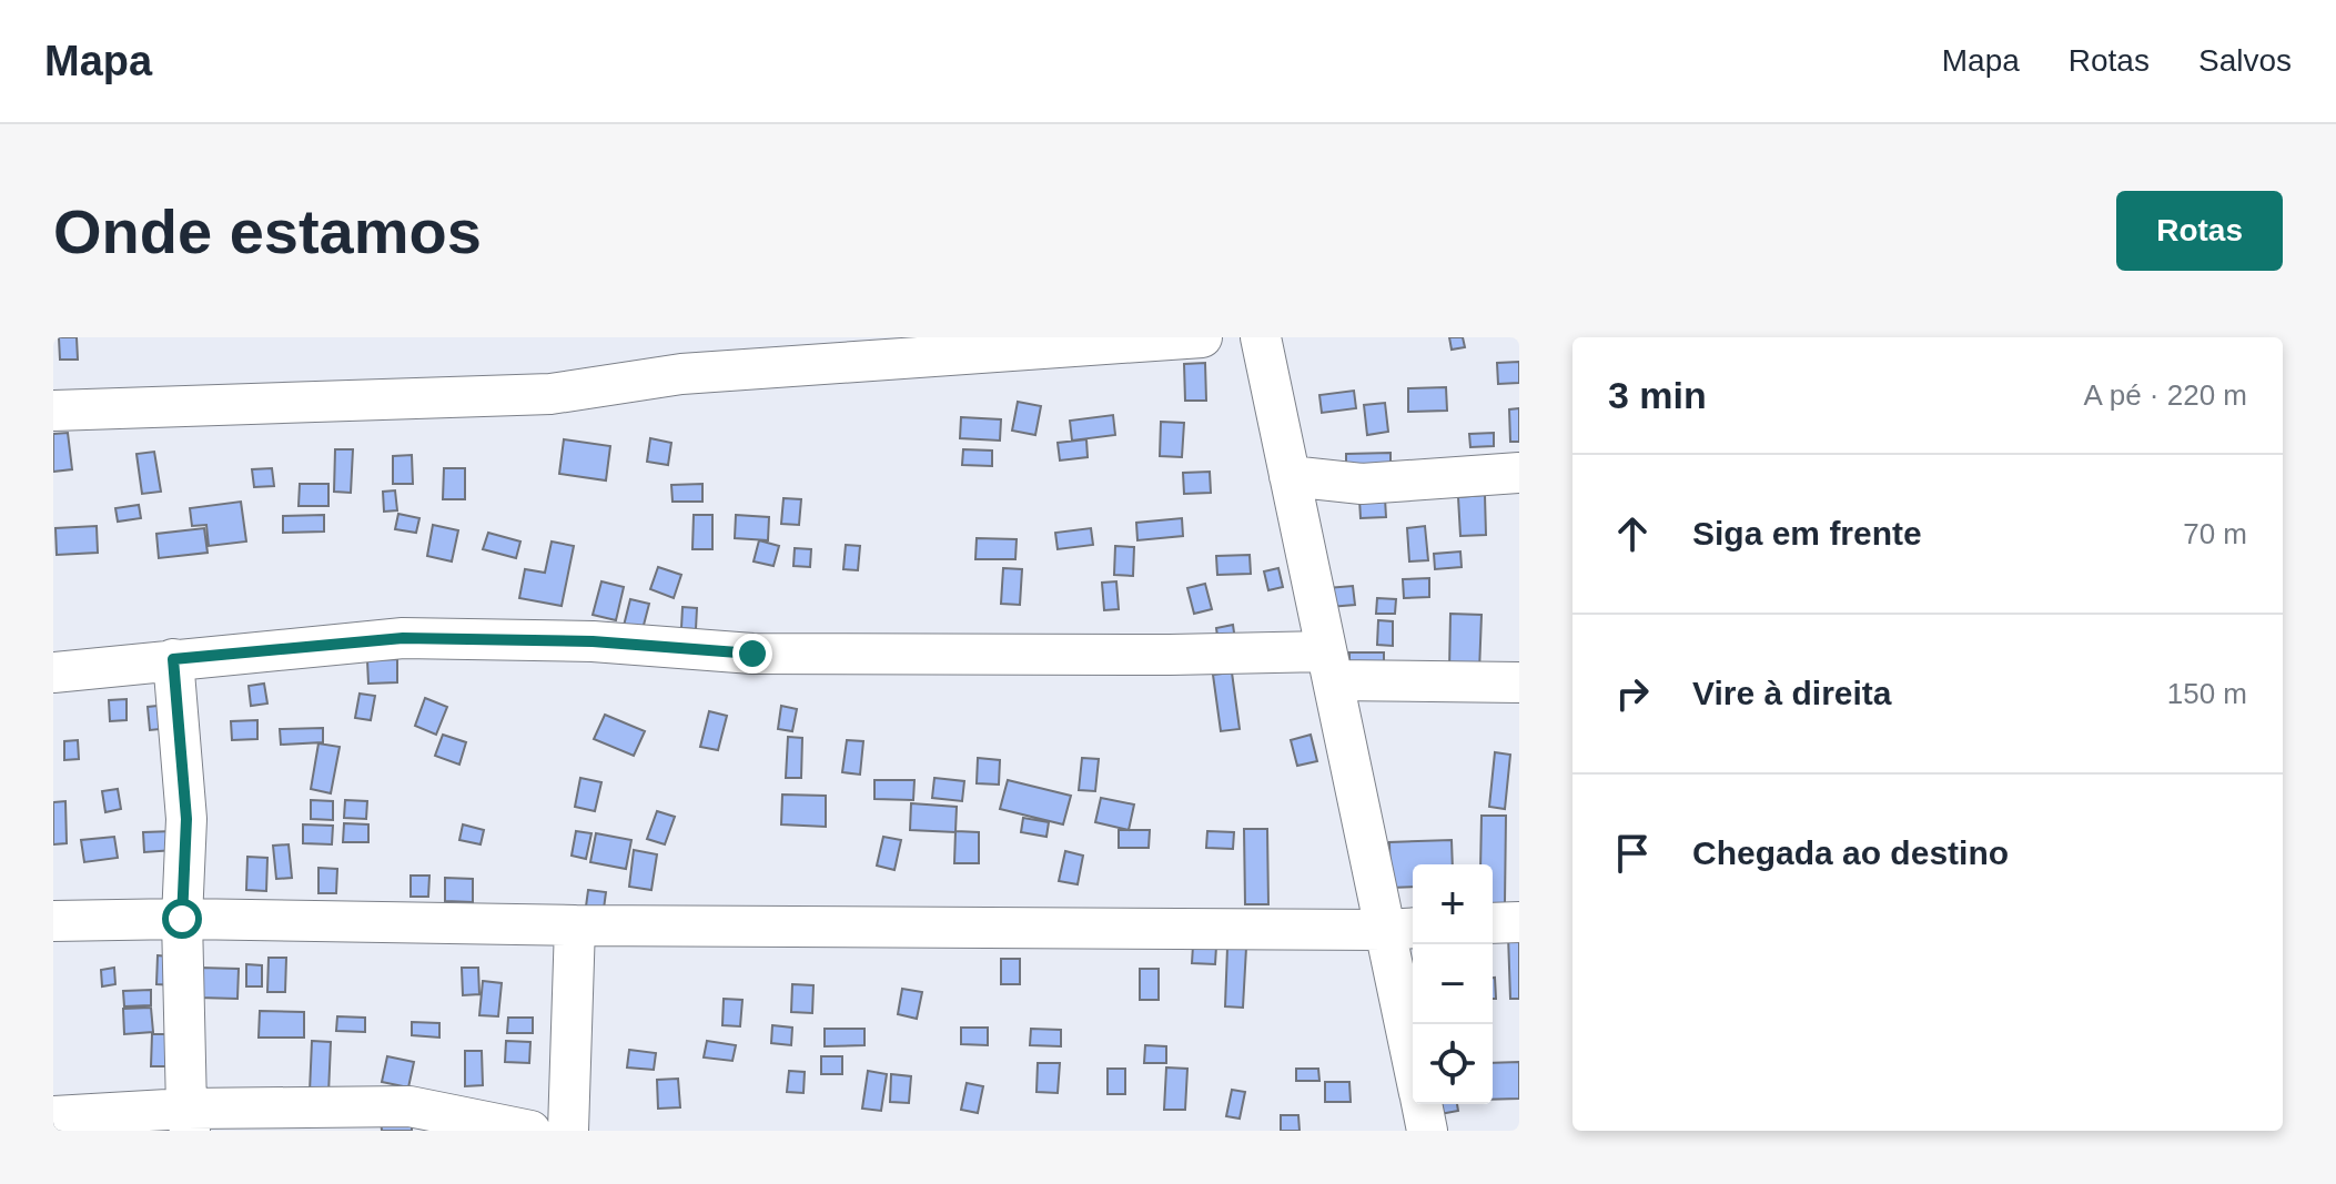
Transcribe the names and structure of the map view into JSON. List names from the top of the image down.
{
  "page": {
    "header": "Mapa",
    "nav": ["Mapa", "Rotas", "Salvos"],
    "buttons": "Rotas",
    "title": "Onde estamos",
    "heading": ["3 min", "A pé · 220 m"],
    "list": [
      ["Siga em frente", "70 m"],
      ["Vire à direita", "150 m"],
      "Chegada ao destino"
    ],
    "map_buttons": ["+", "−"]
  }
}
